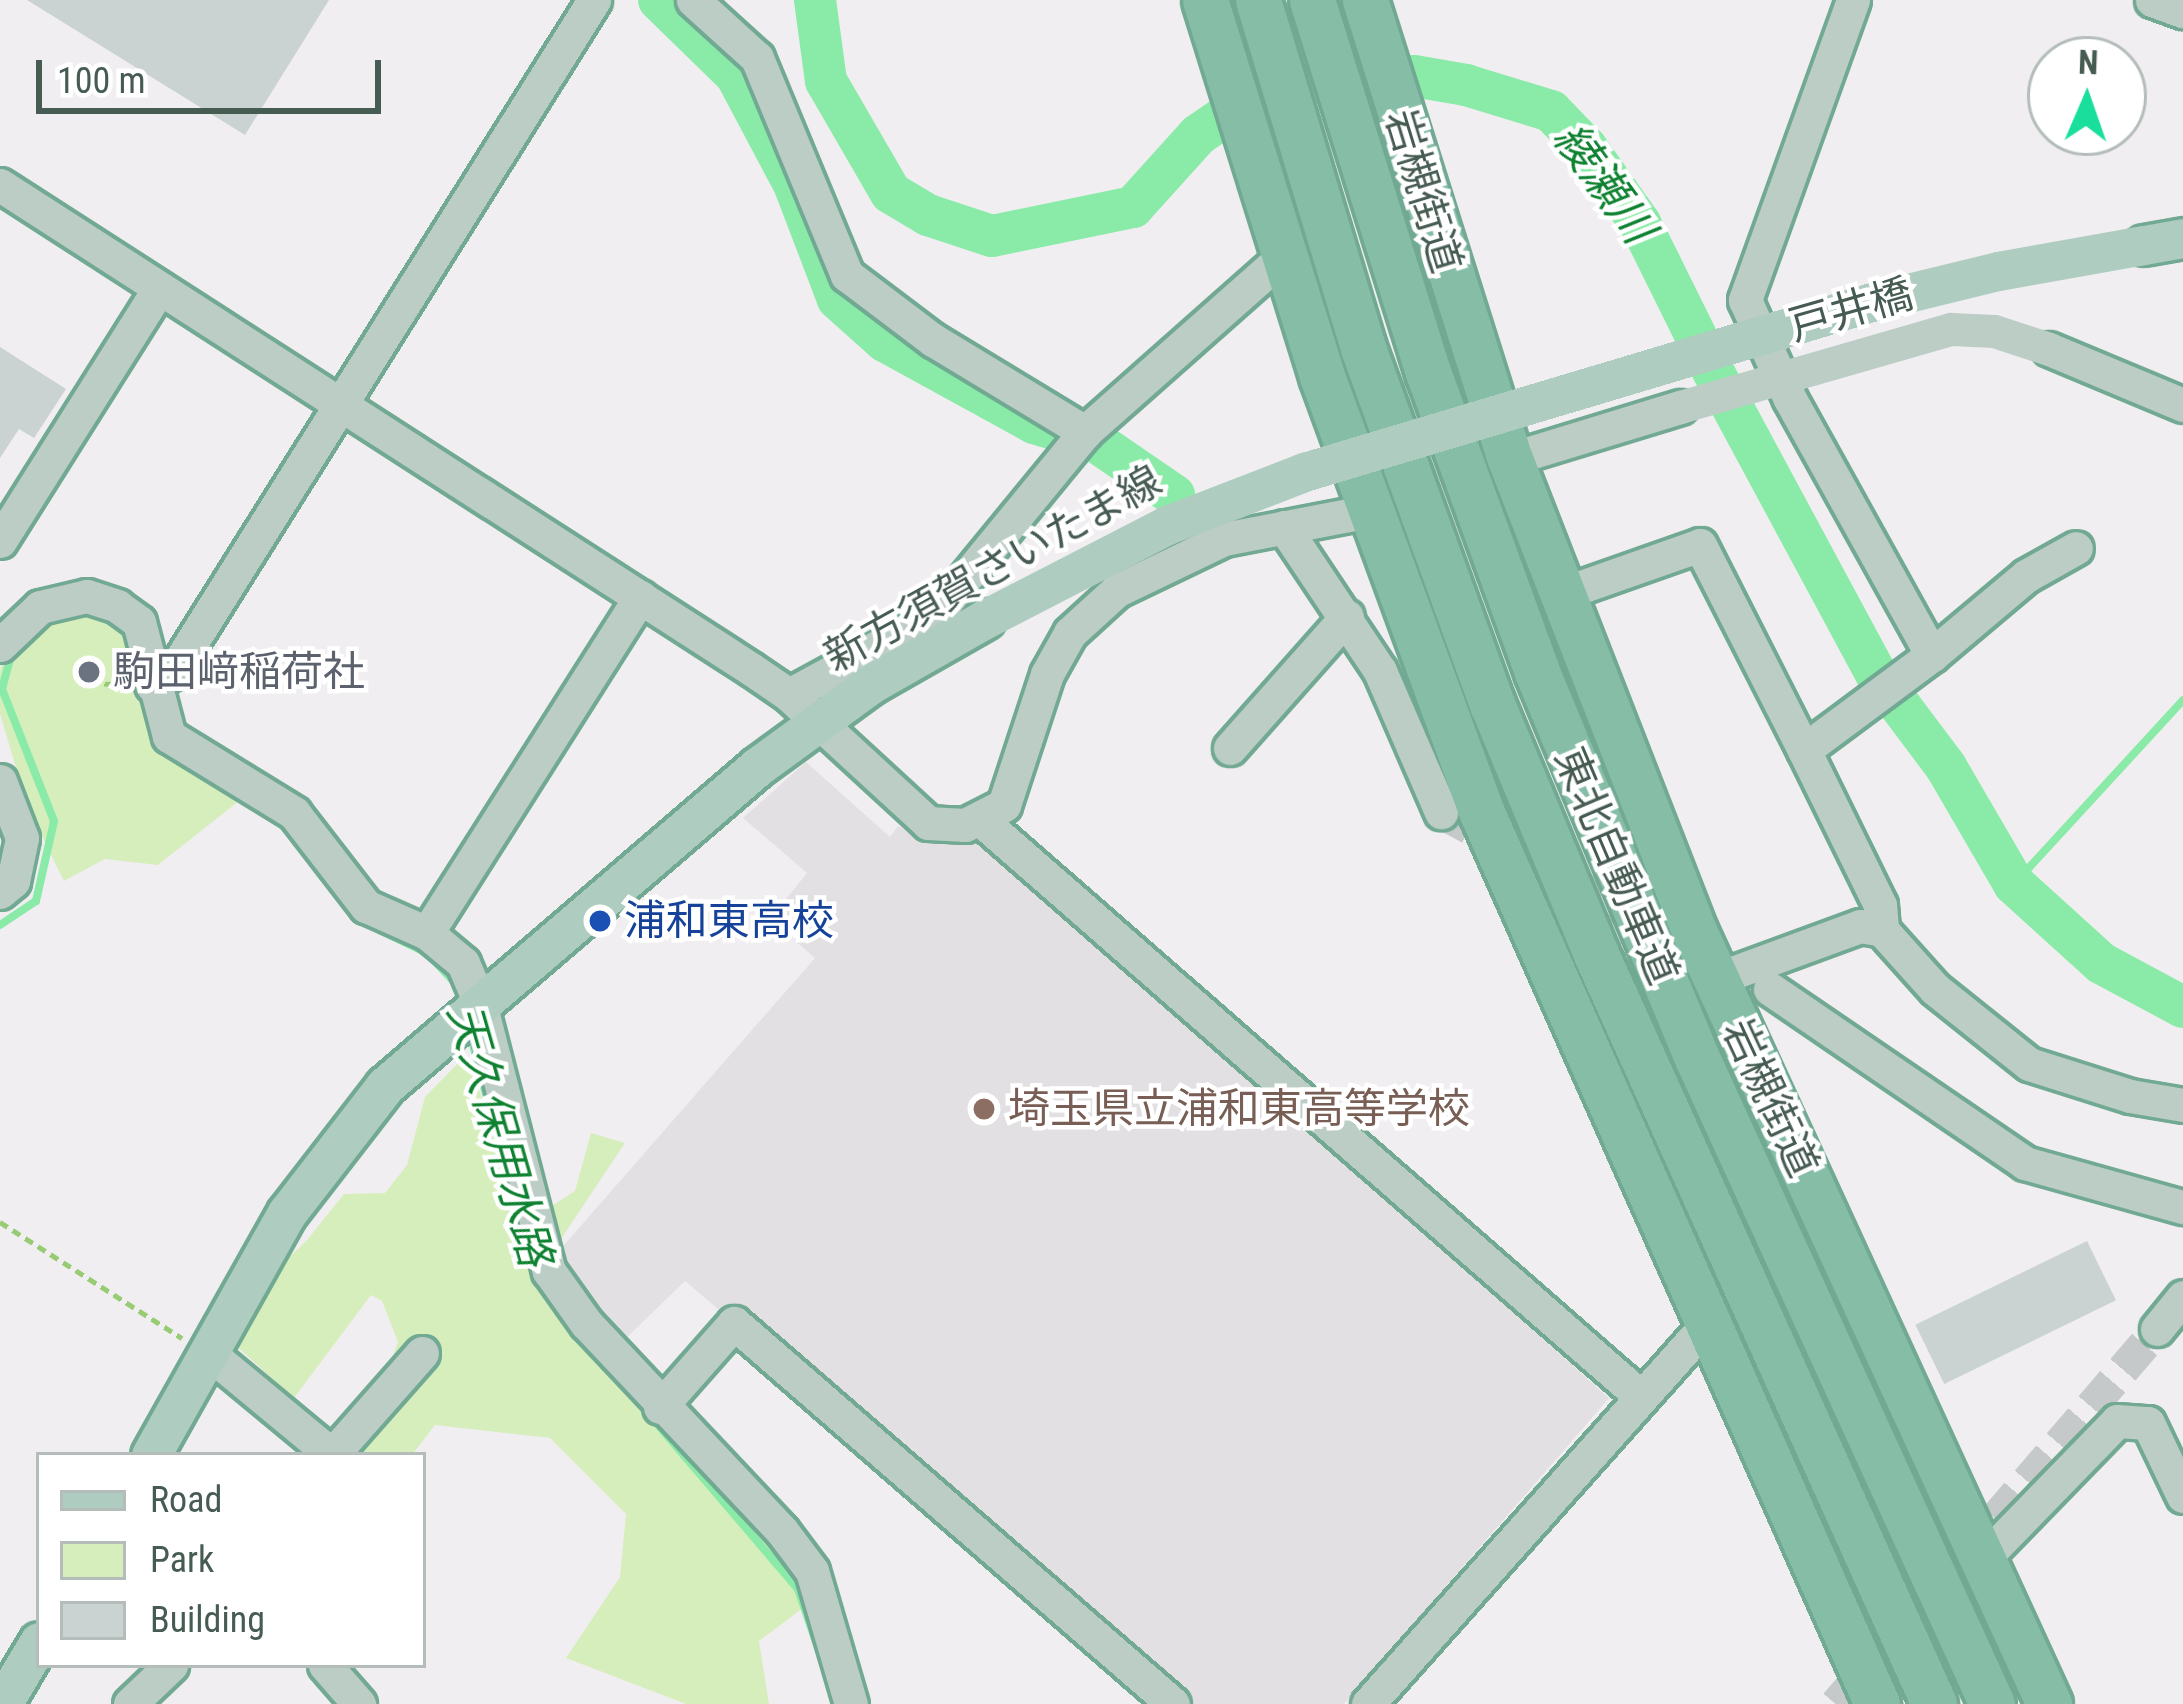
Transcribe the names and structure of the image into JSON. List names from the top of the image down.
{
  "streets": {
    "highway": ["岩槻街道", "東北自動車道"],
    "main road": ["新方須賀さいたま線"],
    "street": ["戸井橋"]
  },
  "crossings": [
    ["岩槻街道", "戸井橋"]
  ],
  "water": ["綾瀬川", "天久保用水路"],
  "places": ["駒田﨑稲荷社", "浦和東高校", "埼玉県立浦和東高等学校"],
  "legend": ["Road", "Park", "Building"],
  "scale_bar": "100 m",
  "north": "top"
}
